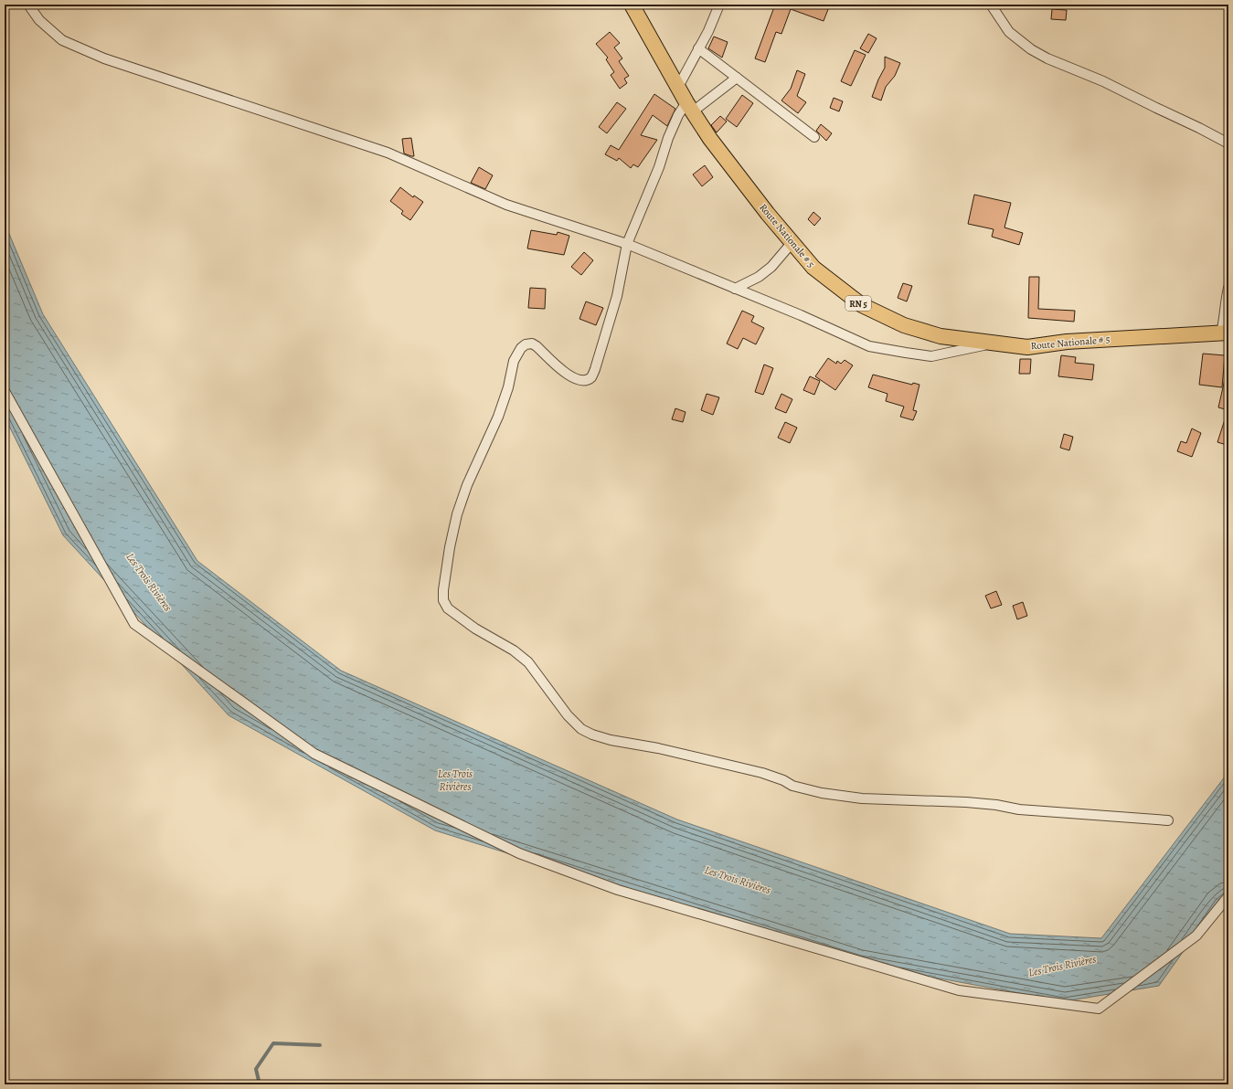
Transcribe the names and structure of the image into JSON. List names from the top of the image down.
{
  "streets": {
    "main road": ["Route Nationale # 5", "RN 5"]
  },
  "water": ["Les Trois Rivières"]
}
